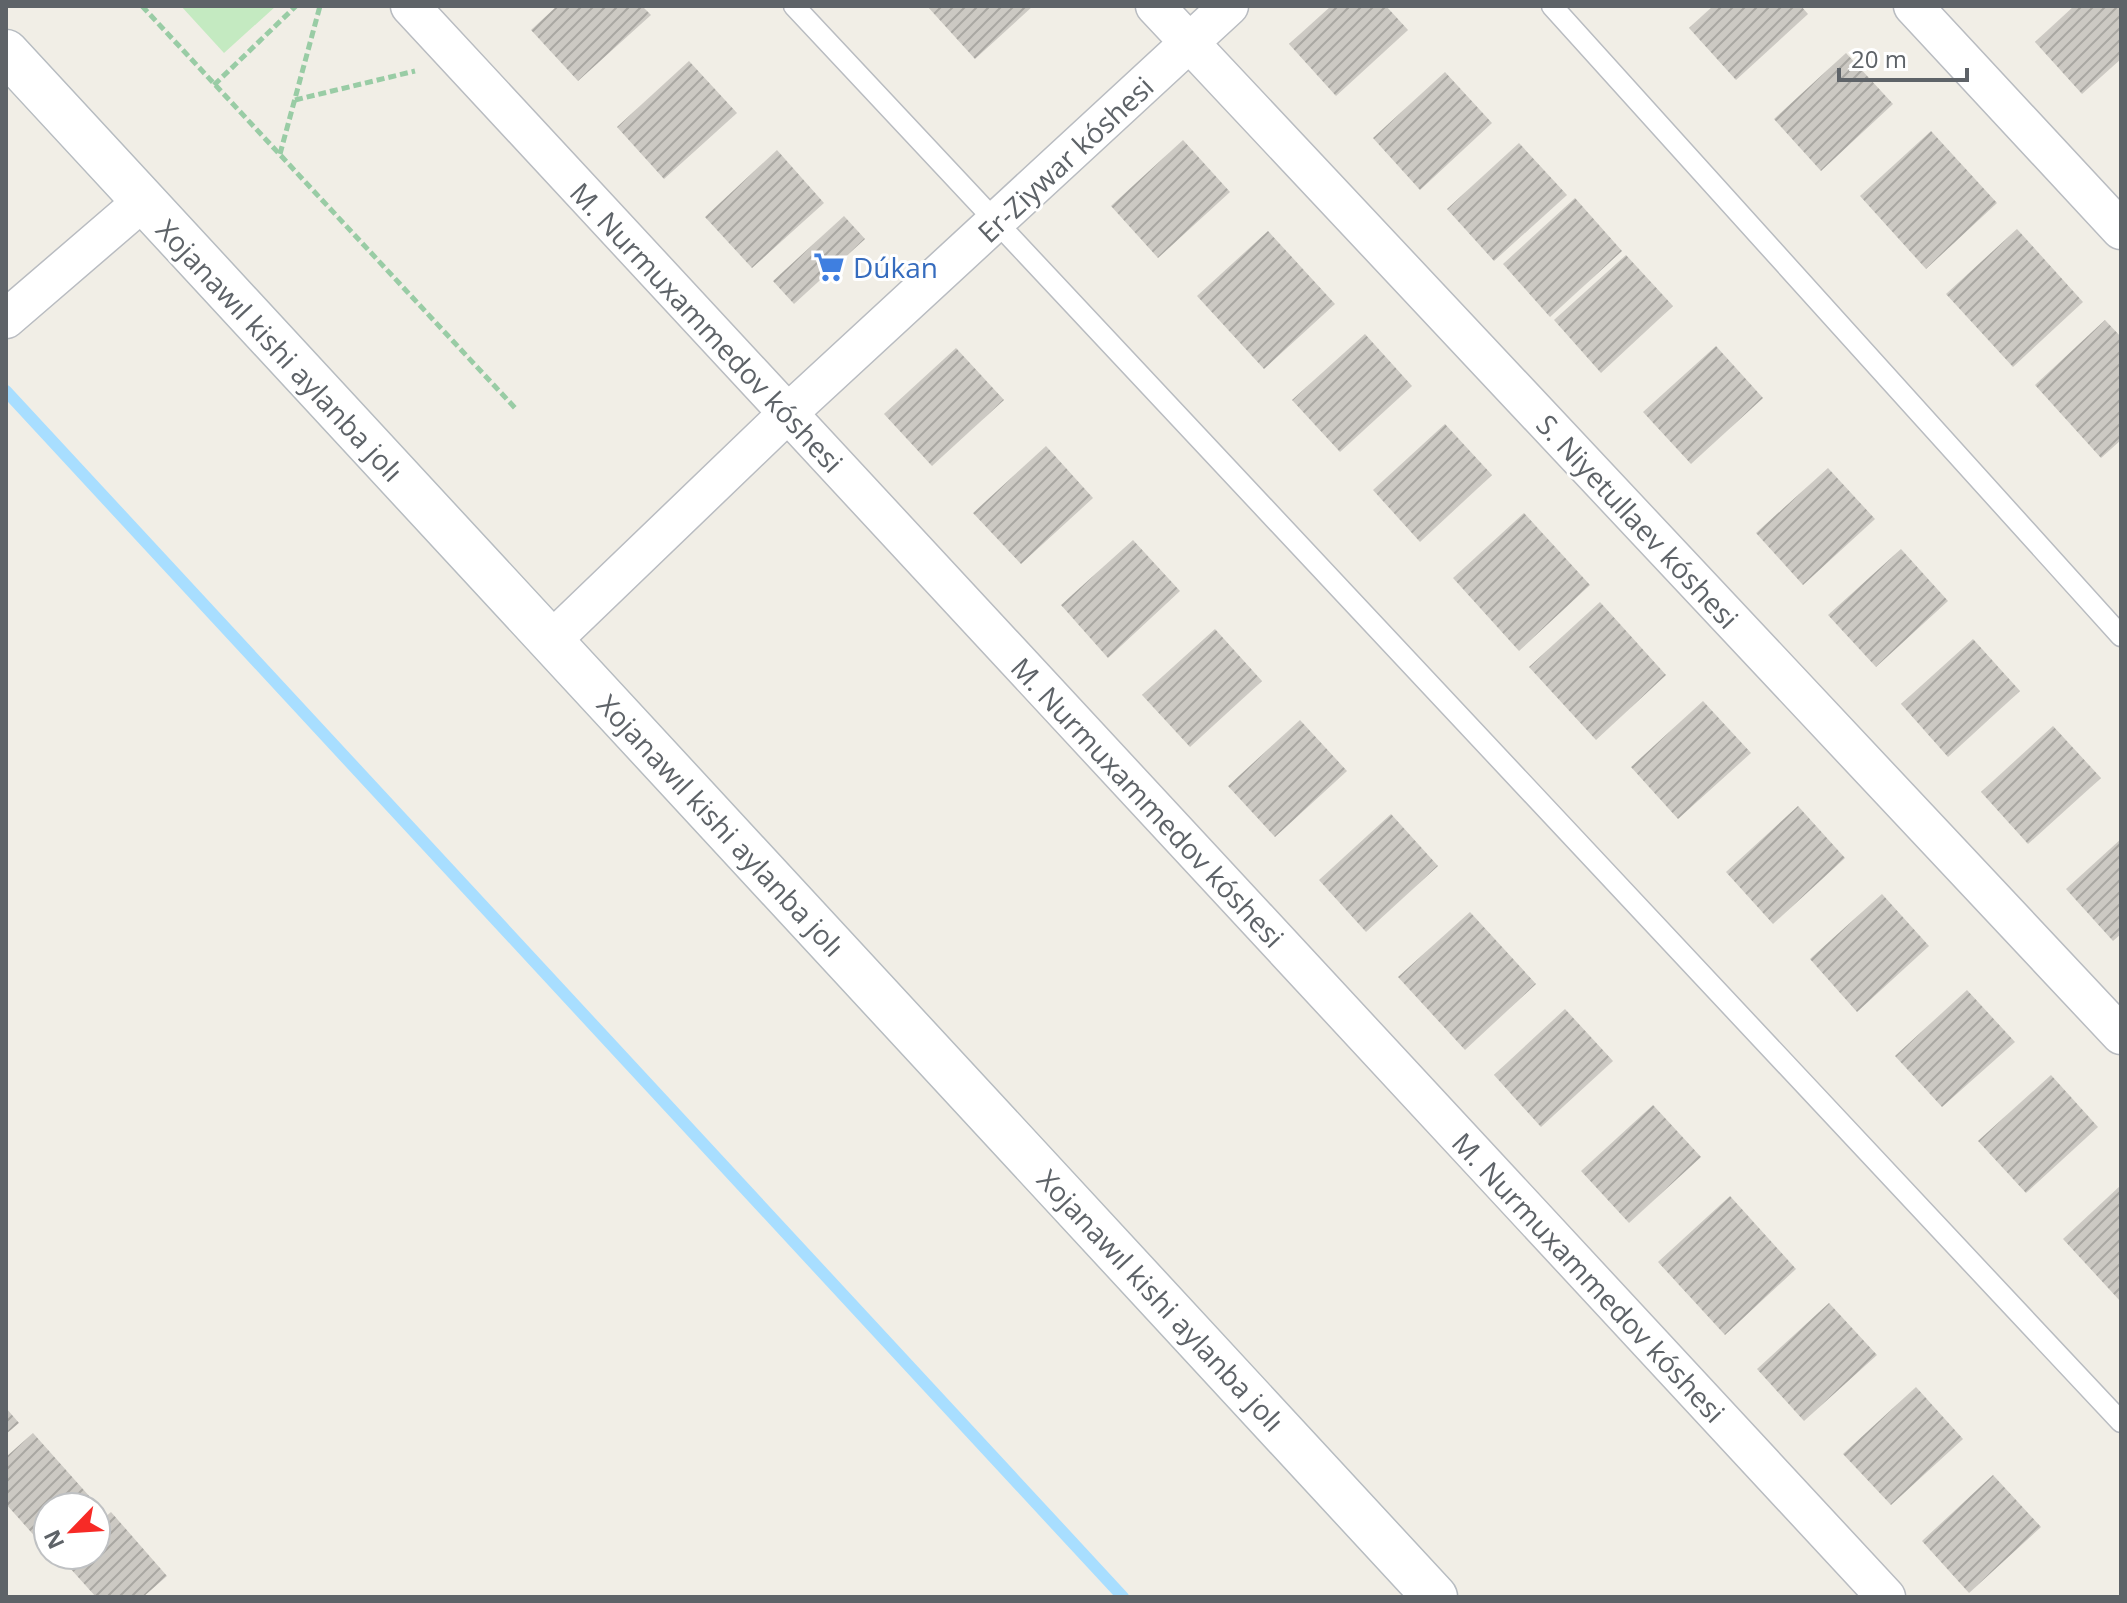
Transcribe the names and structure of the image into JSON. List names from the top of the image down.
{
  "streets": {
    "main road": ["Xojanawıl kishi aylanba jolı"],
    "street": ["Er-Ziywar kóshesi", "M. Nurmuxammedov kóshesi", "S. Niyetullaev kóshesi"]
  },
  "crossings": [
    ["Er-Ziywar kóshesi", "M. Nurmuxammedov kóshesi"],
    ["Er-Ziywar kóshesi", "Xojanawıl kishi aylanba jolı"],
    ["Er-Ziywar kóshesi", "S. Niyetullaev kóshesi"]
  ],
  "places": {
    "supermarket": ["Dúkan"]
  },
  "scale_bar": "20 m",
  "north": "bottom left"
}
